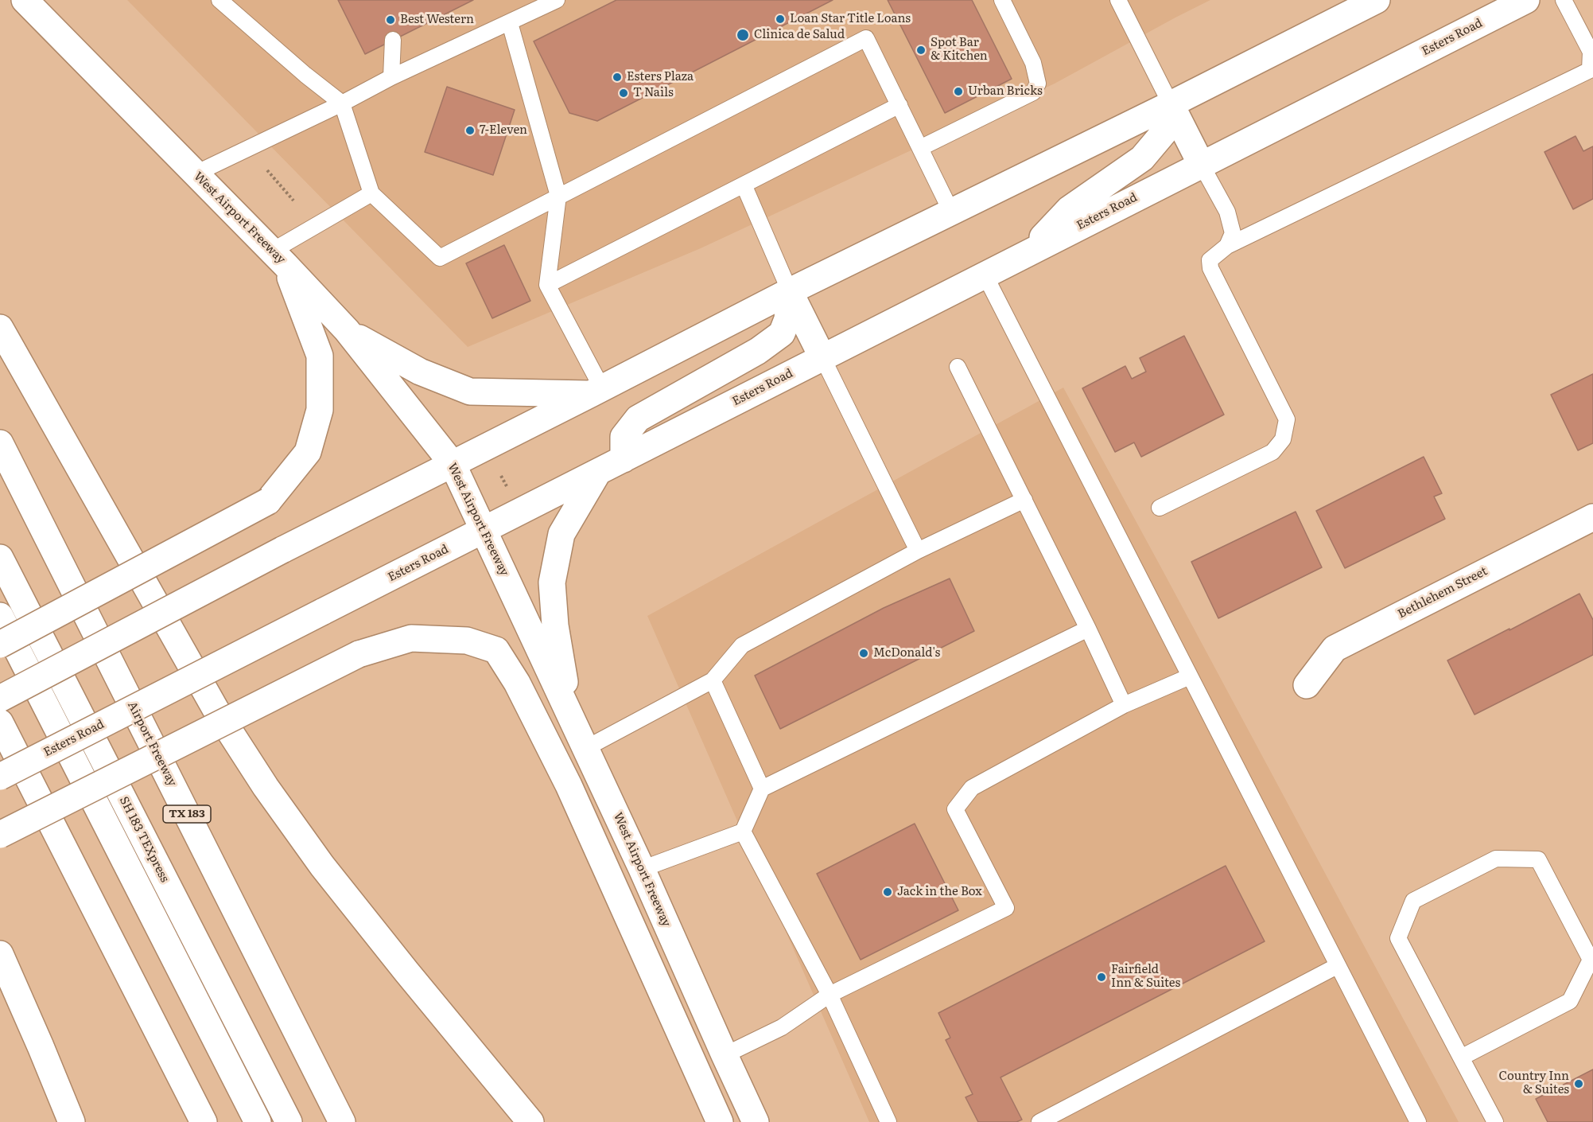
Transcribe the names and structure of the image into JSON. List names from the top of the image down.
{
  "streets": {
    "main road": [
      "Esters Road",
      "West Airport Freeway",
      "Bethlehem Street",
      "Airport Freeway",
      "TX 183",
      "SH 183 TEXpress"
    ]
  },
  "crossings": [
    ["Esters Road", "West Airport Freeway"]
  ],
  "places": [
    "Loan Star Title Loans",
    "Best Western",
    "Clinica de Salud",
    "Spot Bar & Kitchen",
    "Esters Plaza",
    "Urban Bricks",
    "T Nails",
    "7-Eleven",
    "McDonald's",
    "Jack in the Box",
    "Fairfield Inn & Suites",
    "Country Inn & Suites"
  ]
}
